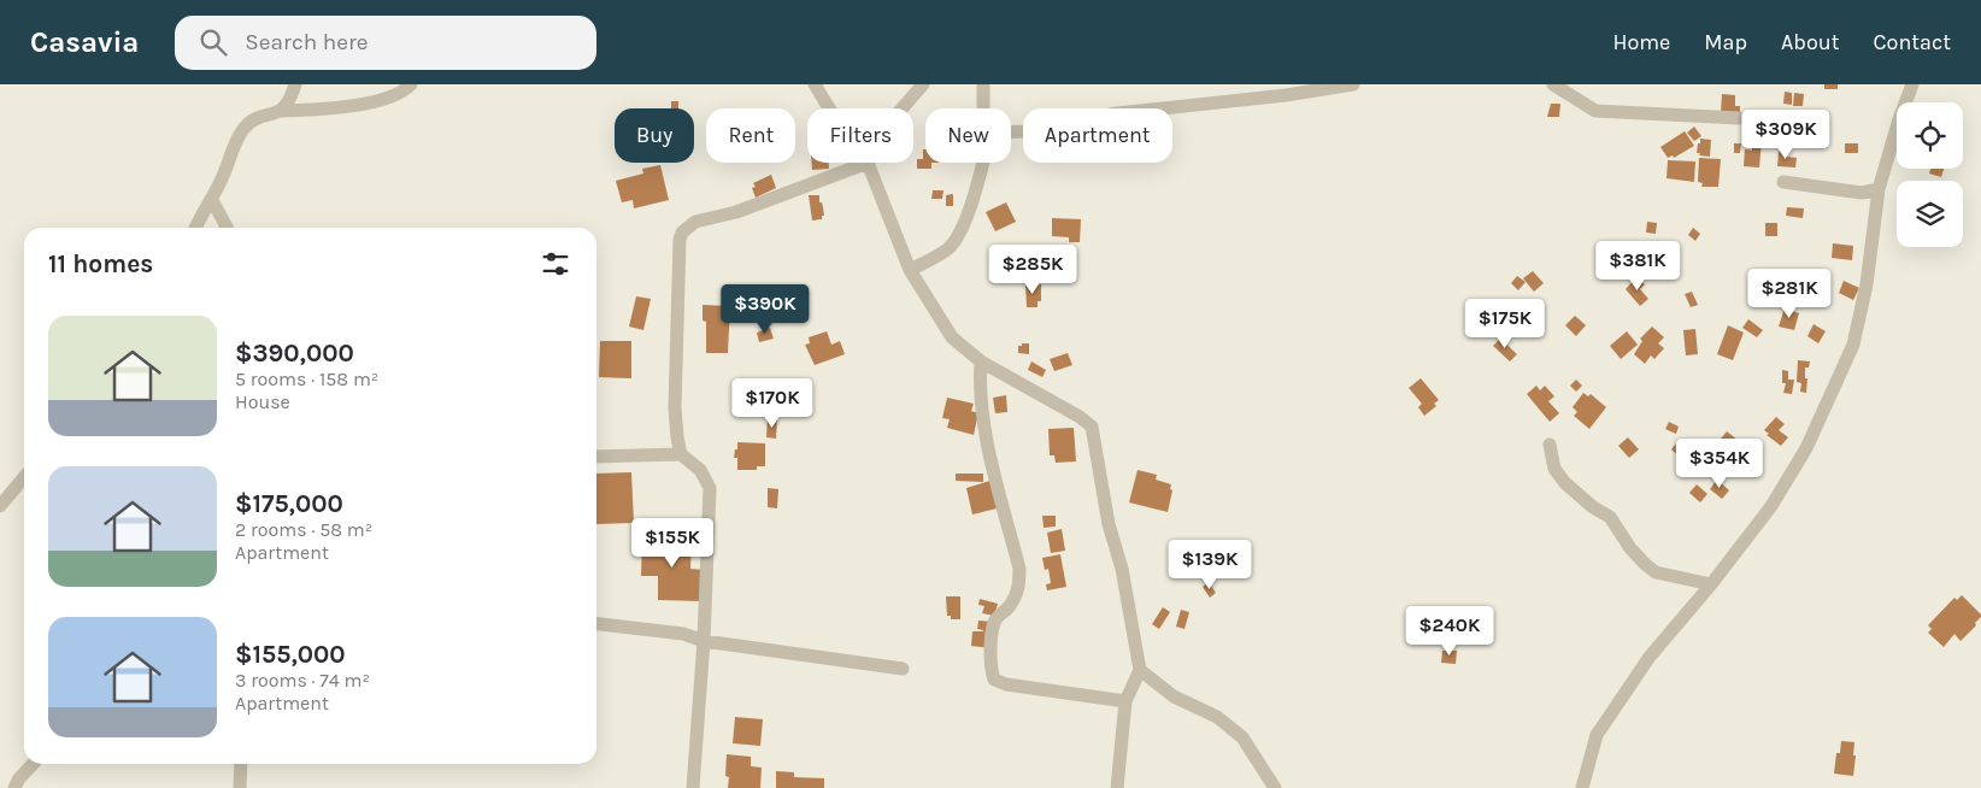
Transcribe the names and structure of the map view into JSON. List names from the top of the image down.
{
  "page": {
    "header": "Casavia",
    "search": "Search here",
    "nav": [
      "Home",
      "Map",
      "About",
      "Contact"
    ],
    "chip": [
      "Buy",
      "Rent",
      "Filters",
      "New",
      "Apartment"
    ],
    "price": [
      "$309K",
      "$381K",
      "$285K",
      "$281K",
      "$390K",
      "$175K",
      "$170K",
      "$354K",
      "$155K",
      "$139K",
      "$240K"
    ],
    "heading": "11 homes",
    "list": [
      {
        "name": "$390,000",
        "note": "5 rooms · 158 m² · House"
      },
      {
        "name": "$175,000",
        "note": "2 rooms · 58 m² · Apartment"
      },
      {
        "name": "$155,000",
        "note": "3 rooms · 74 m² · Apartment"
      }
    ]
  }
}
